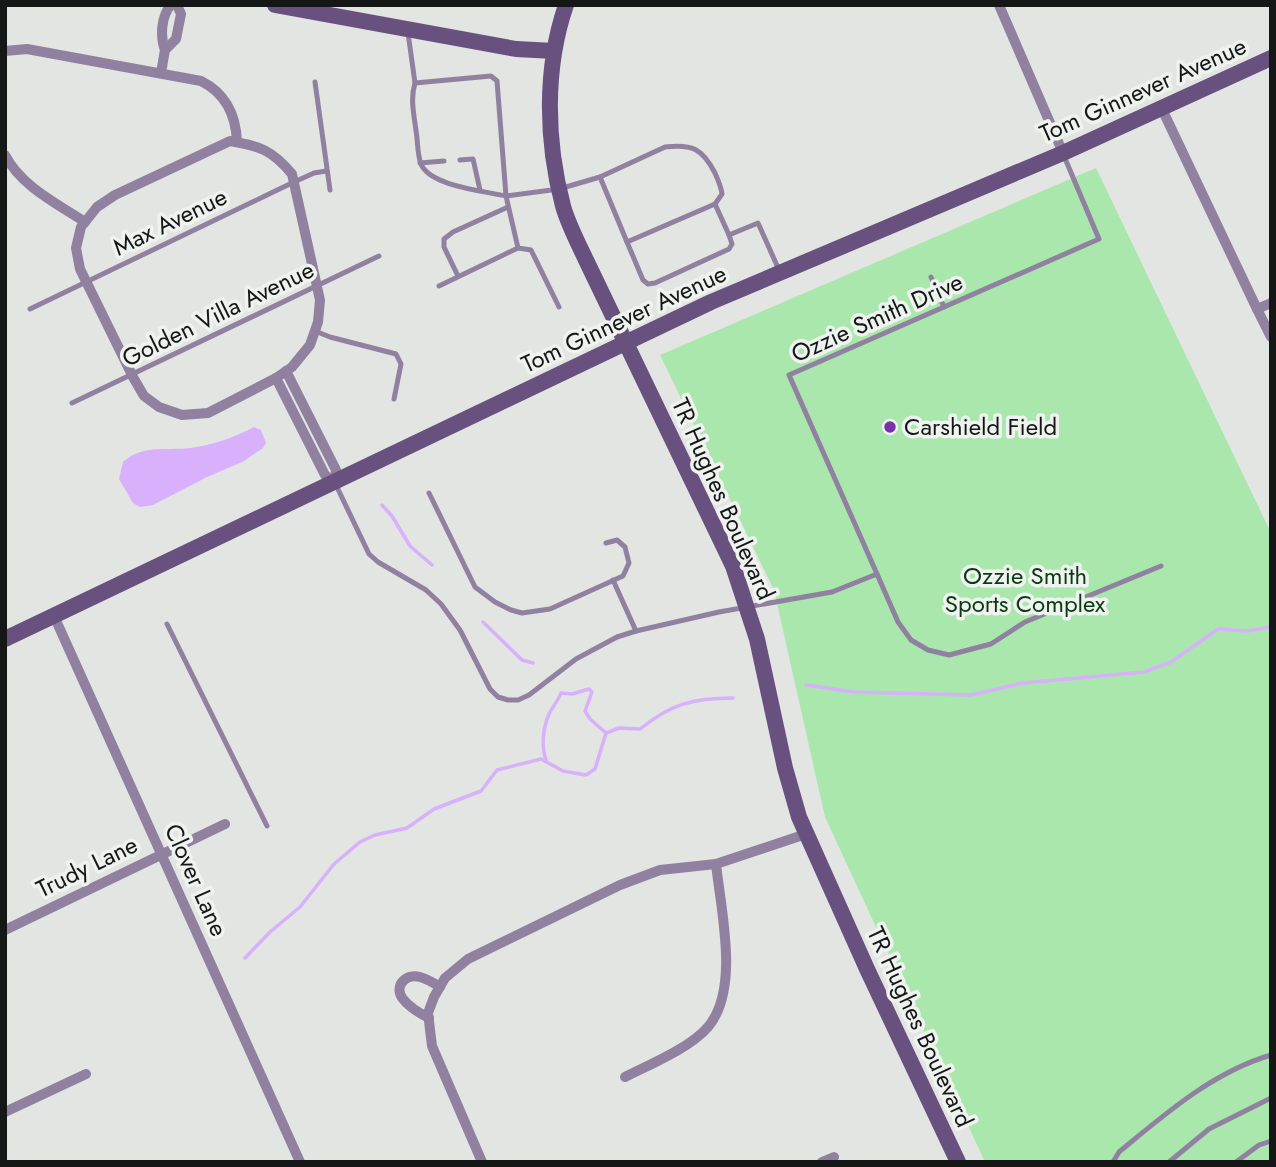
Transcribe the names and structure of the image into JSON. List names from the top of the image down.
{
  "streets": {
    "main road": ["Tom Ginnever Avenue", "TR Hughes Boulevard"],
    "street": ["Trudy Lane", "Clover Lane"],
    "lane": ["Max Avenue", "Golden Villa Avenue", "Ozzie Smith Drive"]
  },
  "crossings": [
    ["Tom Ginnever Avenue", "Ozzie Smith Drive"],
    ["Tom Ginnever Avenue", "TR Hughes Boulevard"],
    ["Tom Ginnever Avenue", "Clover Lane"],
    ["Trudy Lane", "Clover Lane"]
  ],
  "parks": ["Ozzie Smith Sports Complex"],
  "places": ["Carshield Field"]
}
